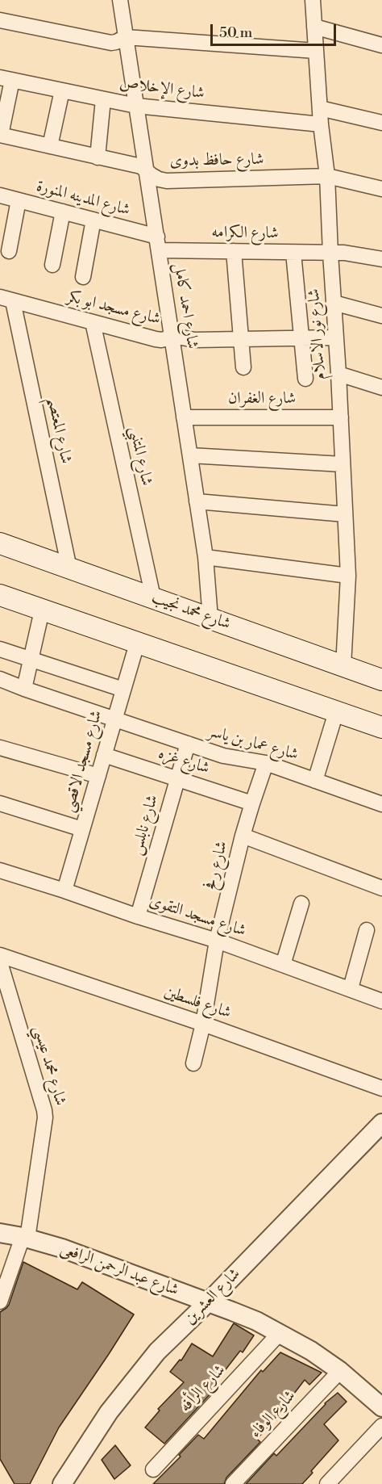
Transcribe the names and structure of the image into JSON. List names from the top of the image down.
{
  "streets": {
    "main road": ["شارع محمد نجيب"],
    "street": [
      "شارع الإخلاص",
      "شارع حافظ بدوى",
      "شارع المدينه المنورة",
      "شارع الكرامه",
      "شارع احمد كامل",
      "شارع مسجد ابو بكر",
      "شارع نور الاسلام",
      "شارع الغفران",
      "شارع المعتصم",
      "شارع المتنبي",
      "شارع عمار بن ياسر",
      "شارع مسجد الاقصي",
      "شارع غزه",
      "شارع نابلس",
      "شارع رفح",
      "شارع مسجد التقوى",
      "شارع فلسطين",
      "شارع محمد عيسي",
      "شارع عبد الرحمن الرافعى",
      "شارع العشرين",
      "شارع الرأفه",
      "شارع الوفاء"
    ]
  },
  "crossings": [
    ["شارع الإخلاص", "شارع احمد كامل"],
    ["شارع الإخلاص", "شارع نور الاسلام"],
    ["شارع حافظ بدوى", "شارع احمد كامل"],
    ["شارع حافظ بدوى", "شارع نور الاسلام"],
    ["شارع المدينه المنورة", "شارع الكرامه"],
    ["شارع المدينه المنورة", "شارع احمد كامل"],
    ["شارع الكرامه", "شارع احمد كامل"],
    ["شارع الكرامه", "شارع نور الاسلام"],
    ["شارع احمد كامل", "شارع مسجد ابو بكر"],
    ["شارع احمد كامل", "شارع الغفران"],
    ["شارع احمد كامل", "شارع محمد نجيب"],
    ["شارع مسجد ابو بكر", "شارع نور الاسلام"],
    ["شارع مسجد ابو بكر", "شارع المعتصم"],
    ["شارع مسجد ابو بكر", "شارع المتنبي"],
    ["شارع نور الاسلام", "شارع الغفران"],
    ["شارع نور الاسلام", "شارع محمد نجيب"],
    ["شارع المعتصم", "شارع محمد نجيب"],
    ["شارع المتنبي", "شارع محمد نجيب"],
    ["شارع عمار بن ياسر", "شارع مسجد الاقصي"],
    ["شارع عمار بن ياسر", "شارع نابلس"],
    ["شارع عمار بن ياسر", "شارع رفح"],
    ["شارع مسجد الاقصي", "شارع غزه"],
    ["شارع مسجد الاقصي", "شارع مسجد التقوى"],
    ["شارع غزه", "شارع نابلس"],
    ["شارع غزه", "شارع رفح"],
    ["شارع نابلس", "شارع مسجد التقوى"],
    ["شارع رفح", "شارع مسجد التقوى"],
    ["شارع رفح", "شارع فلسطين"],
    ["شارع محمد عيسي", "شارع عبد الرحمن الرافعى"],
    ["شارع عبد الرحمن الرافعى", "شارع العشرين"],
    ["شارع عبد الرحمن الرافعى", "شارع الرأفه"],
    ["شارع عبد الرحمن الرافعى", "شارع الوفاء"]
  ],
  "scale_bar": "50 m"
}
